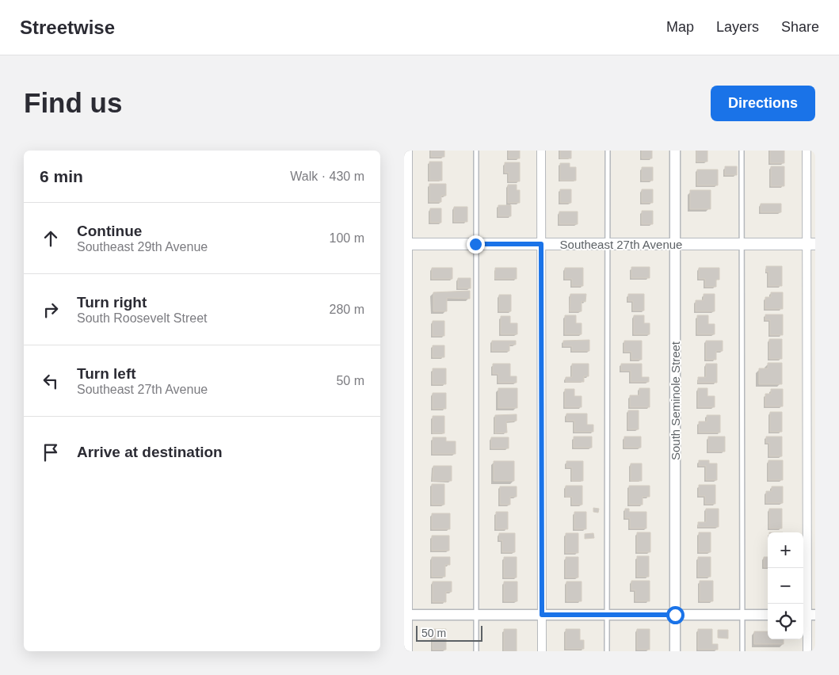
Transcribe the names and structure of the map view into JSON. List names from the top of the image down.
{
  "streets": {
    "main road": ["Southeast 27th Avenue"],
    "street": ["South Seminole Street"]
  },
  "crossings": [
    ["Southeast 27th Avenue", "South Seminole Street"]
  ],
  "scale_bar": "50 m",
  "page": {
    "header": "Streetwise",
    "nav": ["Map", "Layers", "Share"],
    "buttons": "Directions",
    "title": "Find us",
    "heading": ["6 min", "Walk · 430 m"],
    "list": [
      ["Continue", "Southeast 29th Avenue", "100 m"],
      ["Turn right", "South Roosevelt Street", "280 m"],
      ["Turn left", "Southeast 27th Avenue", "50 m"],
      "Arrive at destination"
    ],
    "map_buttons": ["+", "−"],
    "scale": "50 m"
  }
}
